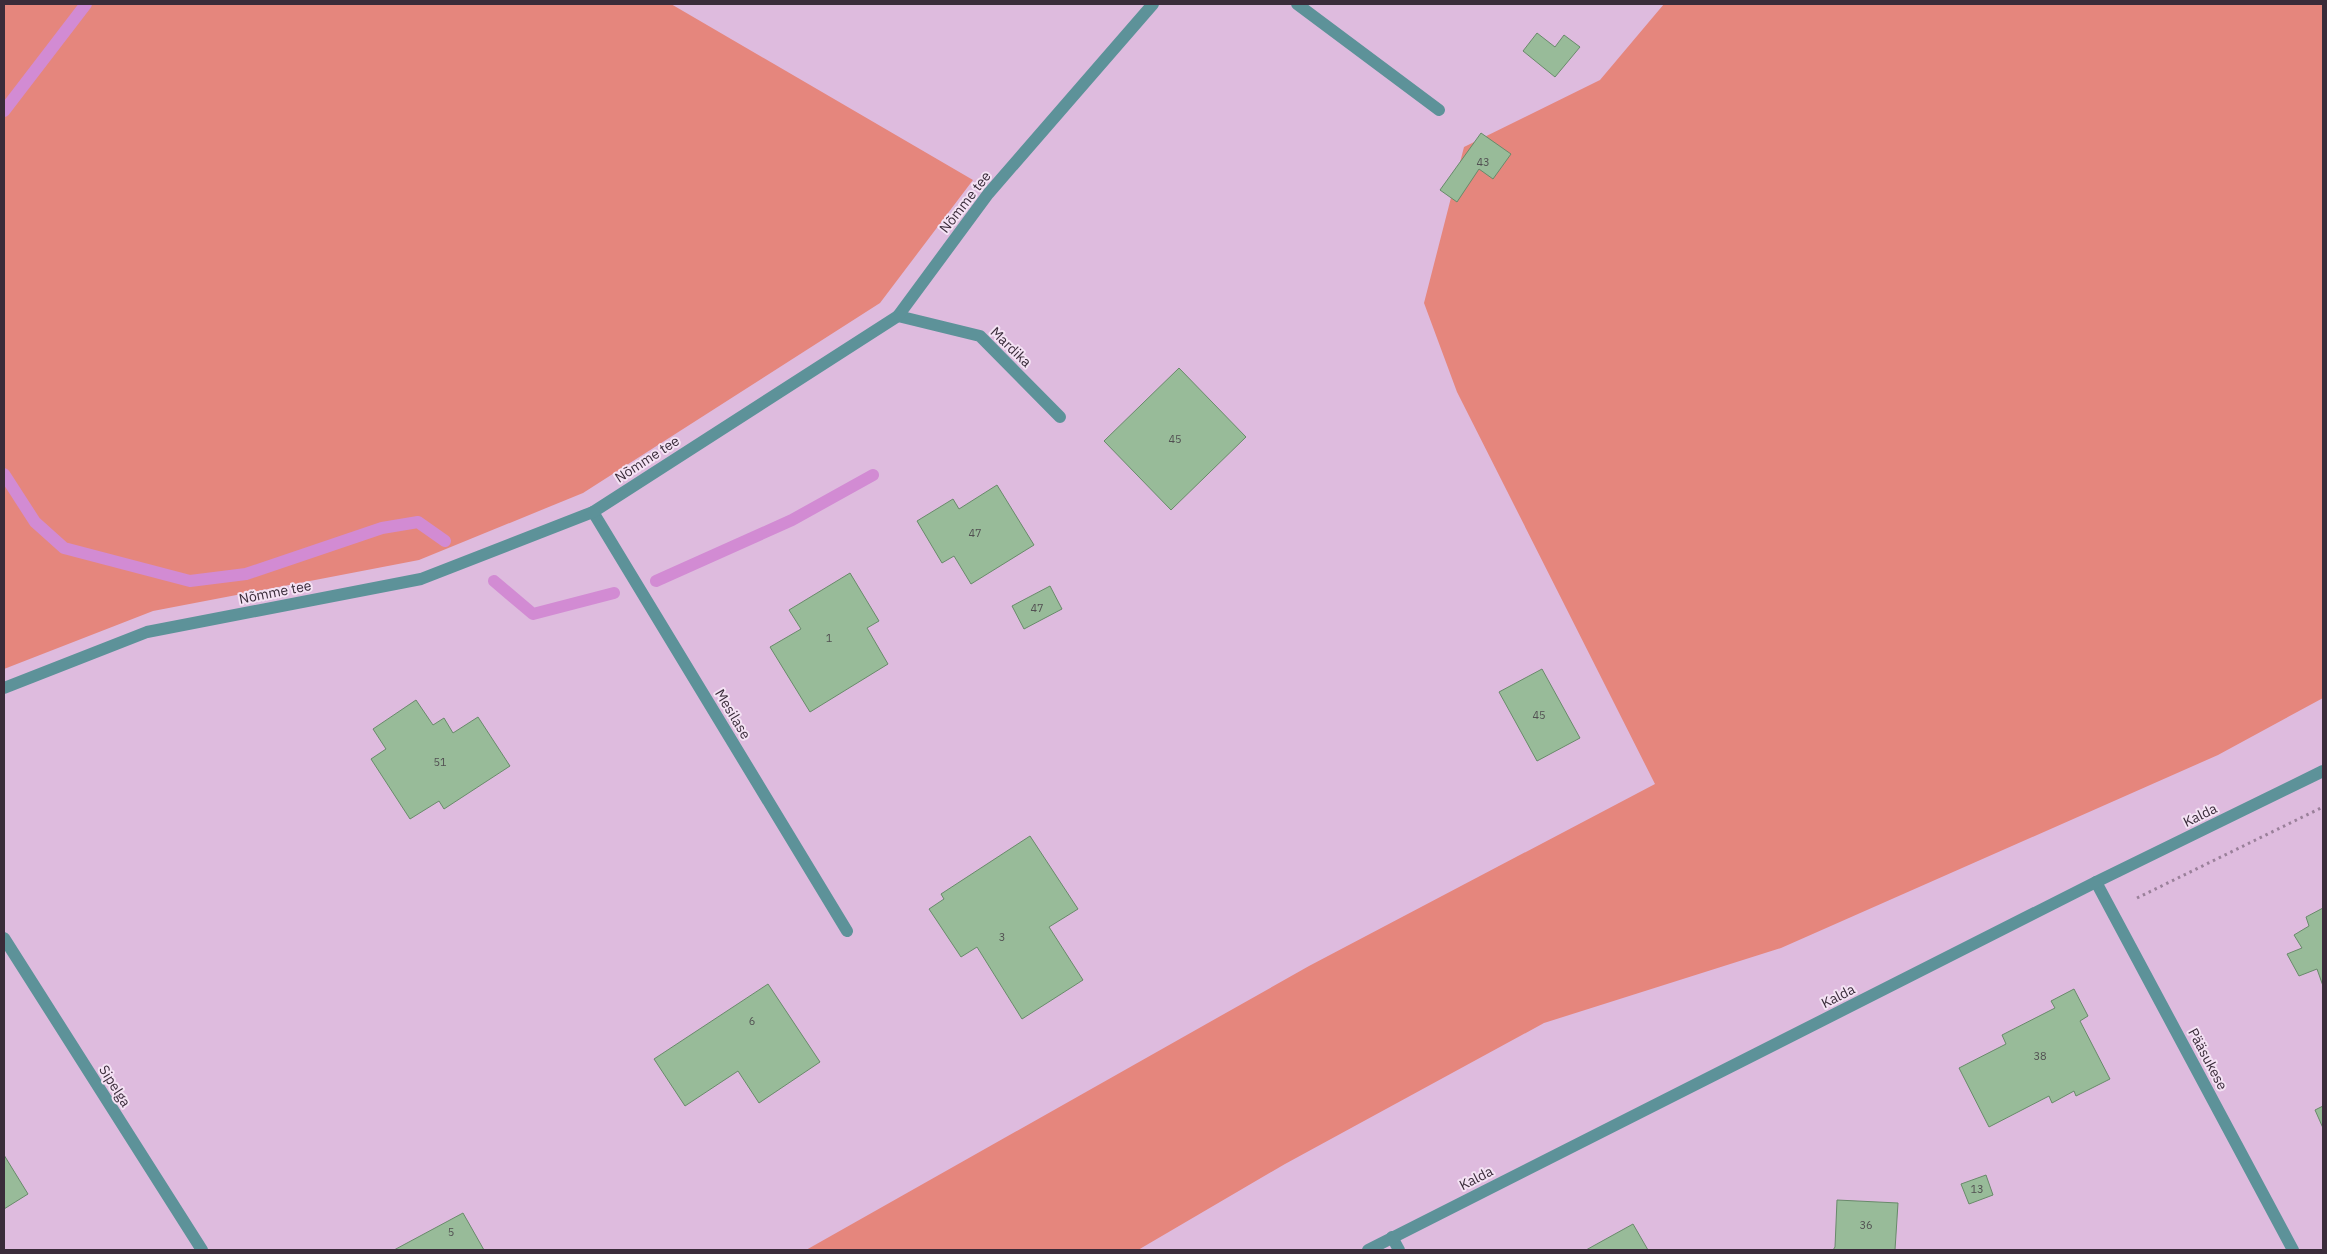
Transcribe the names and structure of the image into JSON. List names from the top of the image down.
{
  "streets": {
    "street": [
      "Nõmme tee",
      "Mardika",
      "Mesilase",
      "Kalda",
      "Pääsukese",
      "Sipelga"
    ]
  },
  "crossings": [
    ["Nõmme tee", "Mardika"],
    ["Nõmme tee", "Mesilase"],
    ["Kalda", "Pääsukese"]
  ],
  "house_numbers": [
    "43",
    "45",
    "47",
    "47",
    "1",
    "45",
    "51",
    "3",
    "6",
    "38",
    "13",
    "36",
    "5"
  ]
}
